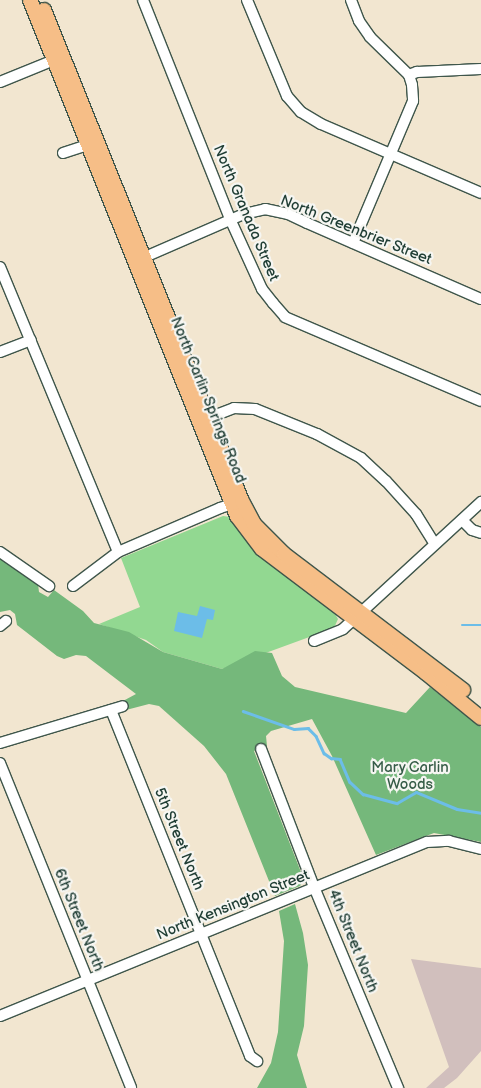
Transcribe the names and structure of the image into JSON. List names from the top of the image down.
{
  "streets": {
    "main road": ["North Carlin Springs Road"],
    "street": [
      "North Granada Street",
      "North Greenbrier Street",
      "5th Street North",
      "North Kensington Street",
      "6th Street North",
      "4th Street North"
    ]
  },
  "crossings": [
    ["North Granada Street", "North Greenbrier Street"],
    ["North Greenbrier Street", "North Carlin Springs Road"],
    ["5th Street North", "North Kensington Street"],
    ["North Kensington Street", "6th Street North"],
    ["North Kensington Street", "4th Street North"]
  ],
  "parks": ["Mary Carlin Woods"]
}
